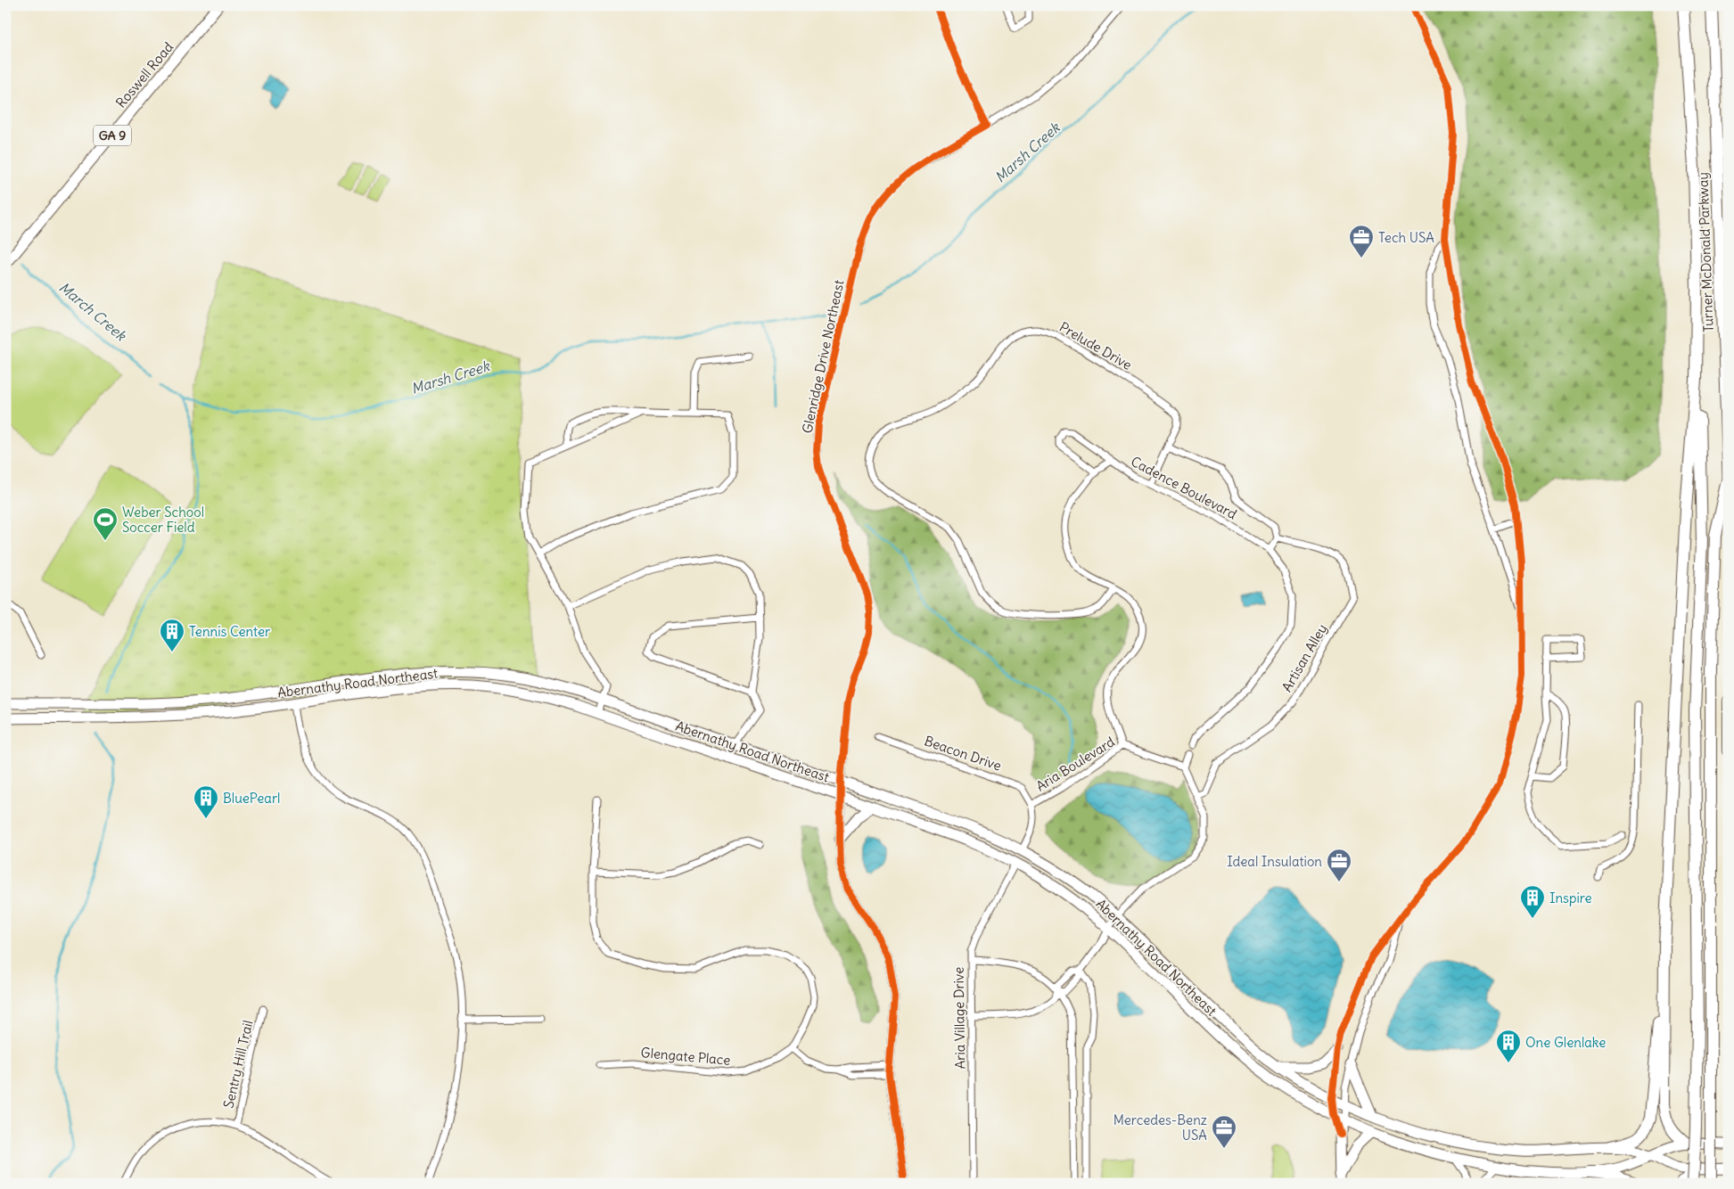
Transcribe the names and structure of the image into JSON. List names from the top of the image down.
{
  "streets": {
    "highway": ["Turner McDonald Parkway"],
    "main road": ["Roswell Road", "GA 9", "Abernathy Road Northeast"],
    "street": [
      "Prelude Drive",
      "Glenridge Drive Northeast",
      "Cadence Boulevard",
      "Artisan Alley",
      "Beacon Drive",
      "Aria Boulevard",
      "Aria Village Drive",
      "Glengate Place",
      "Sentry Hill Trail"
    ]
  },
  "crossings": [
    ["Glenridge Drive Northeast", "Abernathy Road Northeast"],
    ["Abernathy Road Northeast", "Aria Boulevard"],
    ["Abernathy Road Northeast", "Aria Village Drive"],
    ["Beacon Drive", "Aria Boulevard"]
  ],
  "water": ["Marsh Creek", "March Creek"],
  "places": {
    "office": ["Tech USA", "Ideal Insulation", "Mercedes-Benz USA"],
    "sports": ["Weber School Soccer Field"],
    "building": [
      "Tennis Center",
      "BluePearl",
      "Inspire",
      "One Glenlake"
    ]
  }
}
